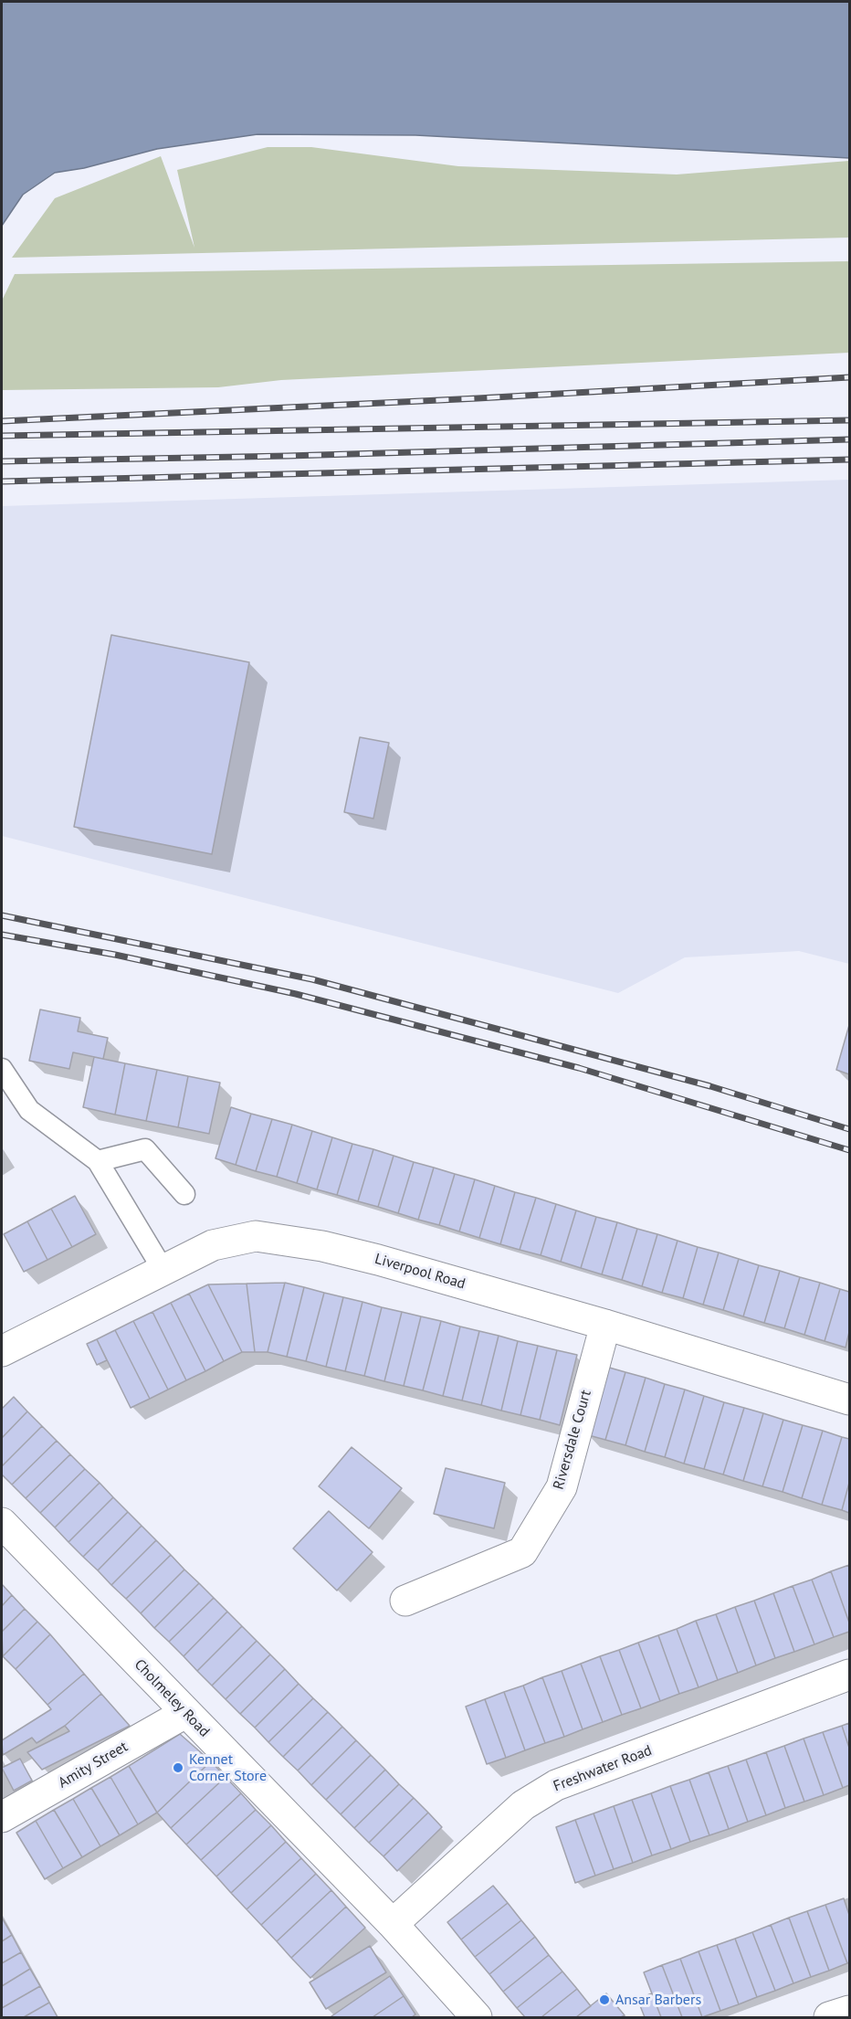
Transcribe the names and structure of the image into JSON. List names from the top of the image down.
{
  "streets": {
    "street": [
      "Liverpool Road",
      "Riversdale Court",
      "Cholmeley Road",
      "Amity Street",
      "Freshwater Road"
    ]
  },
  "crossings": [
    ["Liverpool Road", "Riversdale Court"],
    ["Cholmeley Road", "Amity Street"],
    ["Cholmeley Road", "Freshwater Road"]
  ],
  "places": ["Kennet Corner Store", "Ansar Barbers"]
}
